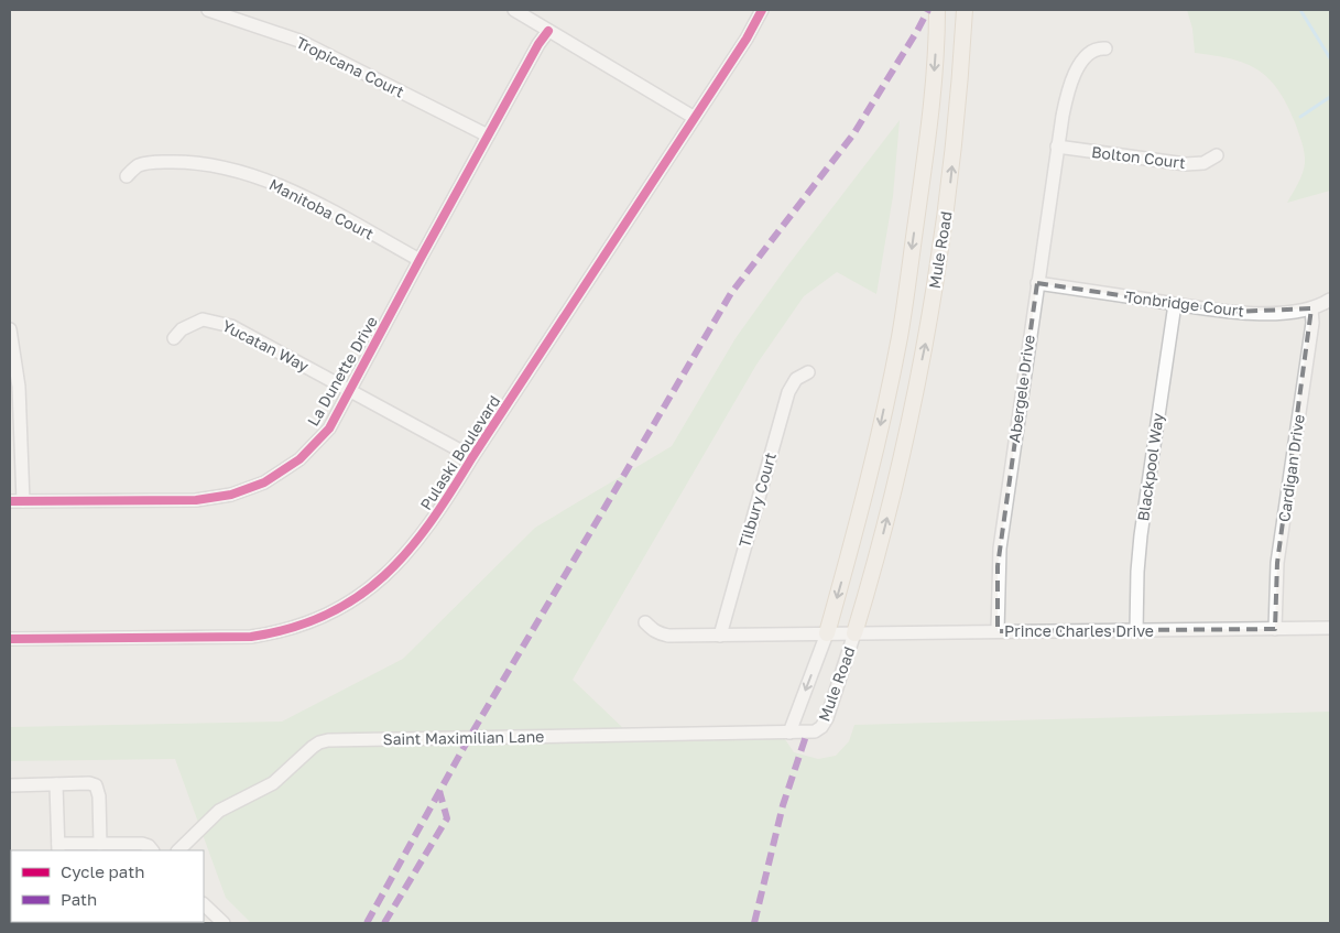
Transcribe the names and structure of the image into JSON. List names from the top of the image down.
{
  "streets": {
    "main road": ["Mule Road"],
    "street": [
      "Tropicana Court",
      "Bolton Court",
      "Manitoba Court",
      "Tonbridge Court",
      "Yucatan Way",
      "La Dunette Drive",
      "Abergele Drive",
      "Pulaski Boulevard",
      "Blackpool Way",
      "Cardigan Drive",
      "Tilbury Court",
      "Prince Charles Drive",
      "Saint Maximilian Lane"
    ]
  },
  "crossings": [
    ["Tropicana Court", "La Dunette Drive"],
    ["Bolton Court", "Abergele Drive"],
    ["Manitoba Court", "La Dunette Drive"],
    ["Mule Road", "Prince Charles Drive"],
    ["Mule Road", "Saint Maximilian Lane"],
    ["Tonbridge Court", "Abergele Drive"],
    ["Tonbridge Court", "Blackpool Way"],
    ["Tonbridge Court", "Cardigan Drive"],
    ["Yucatan Way", "La Dunette Drive"],
    ["Yucatan Way", "Pulaski Boulevard"],
    ["Abergele Drive", "Prince Charles Drive"],
    ["Blackpool Way", "Prince Charles Drive"],
    ["Cardigan Drive", "Prince Charles Drive"],
    ["Tilbury Court", "Prince Charles Drive"]
  ],
  "legend": ["Cycle path", "Path"]
}
